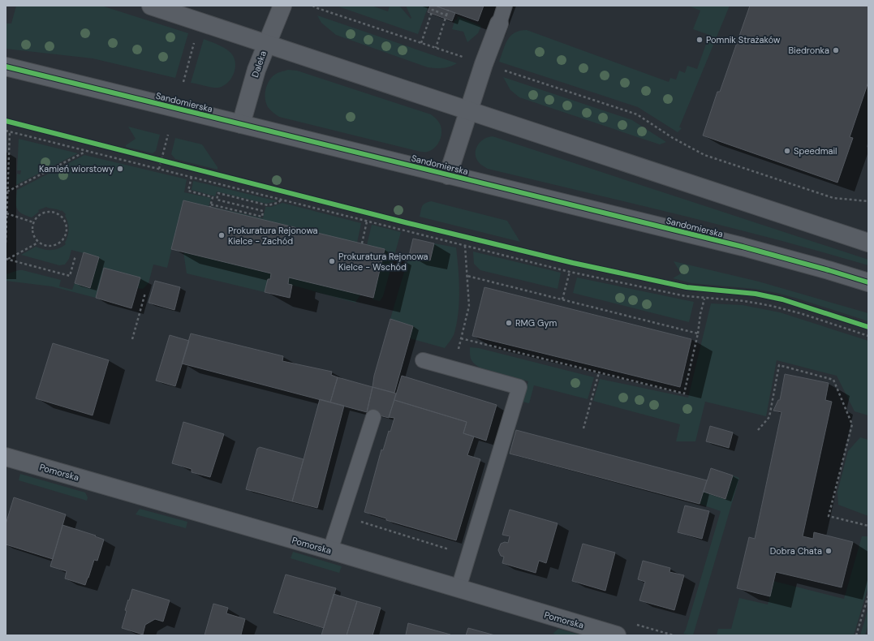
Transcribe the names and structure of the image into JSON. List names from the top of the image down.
{
  "streets": {
    "street": ["Daleka", "Sandomierska", "Pomorska"]
  },
  "crossings": [
    ["Daleka", "Sandomierska"]
  ],
  "places": [
    "Pomnik Strażaków",
    "Biedronka",
    "Speedmail",
    "Kamień wiorstowy",
    "Prokuratura Rejonowa Kielce - Zachód",
    "Prokuratura Rejonowa Kielce - Wschód",
    "RMG Gym",
    "Dobra Chata"
  ]
}
